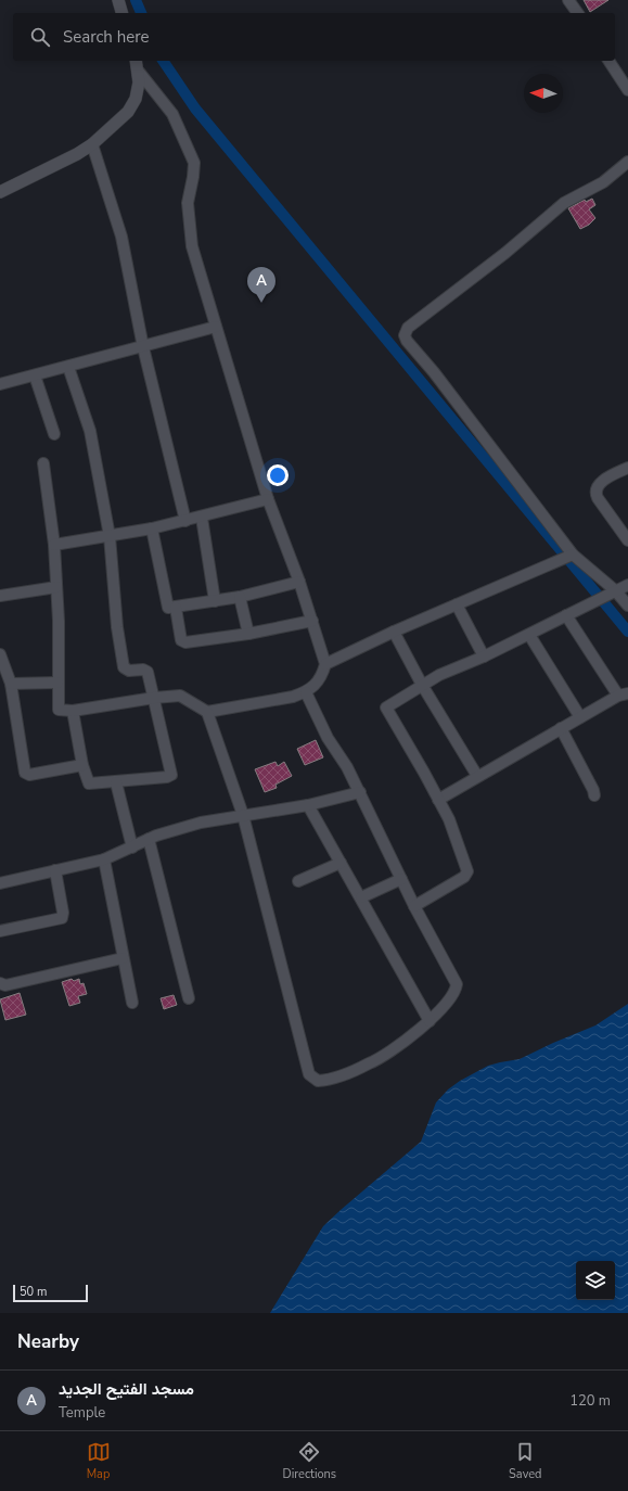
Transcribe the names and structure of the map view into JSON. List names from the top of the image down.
{
  "scale_bar": "50 m",
  "north": "left",
  "page": {
    "search": "Search here",
    "pins": "A",
    "scale": "50 m",
    "heading": "Nearby",
    "list": [
      {
        "mark": "A",
        "name": "مسجد الفتيح الجديد",
        "note": "Temple",
        "value": "120 m"
      }
    ],
    "nav": ["Map", "Directions", "Saved"]
  }
}
